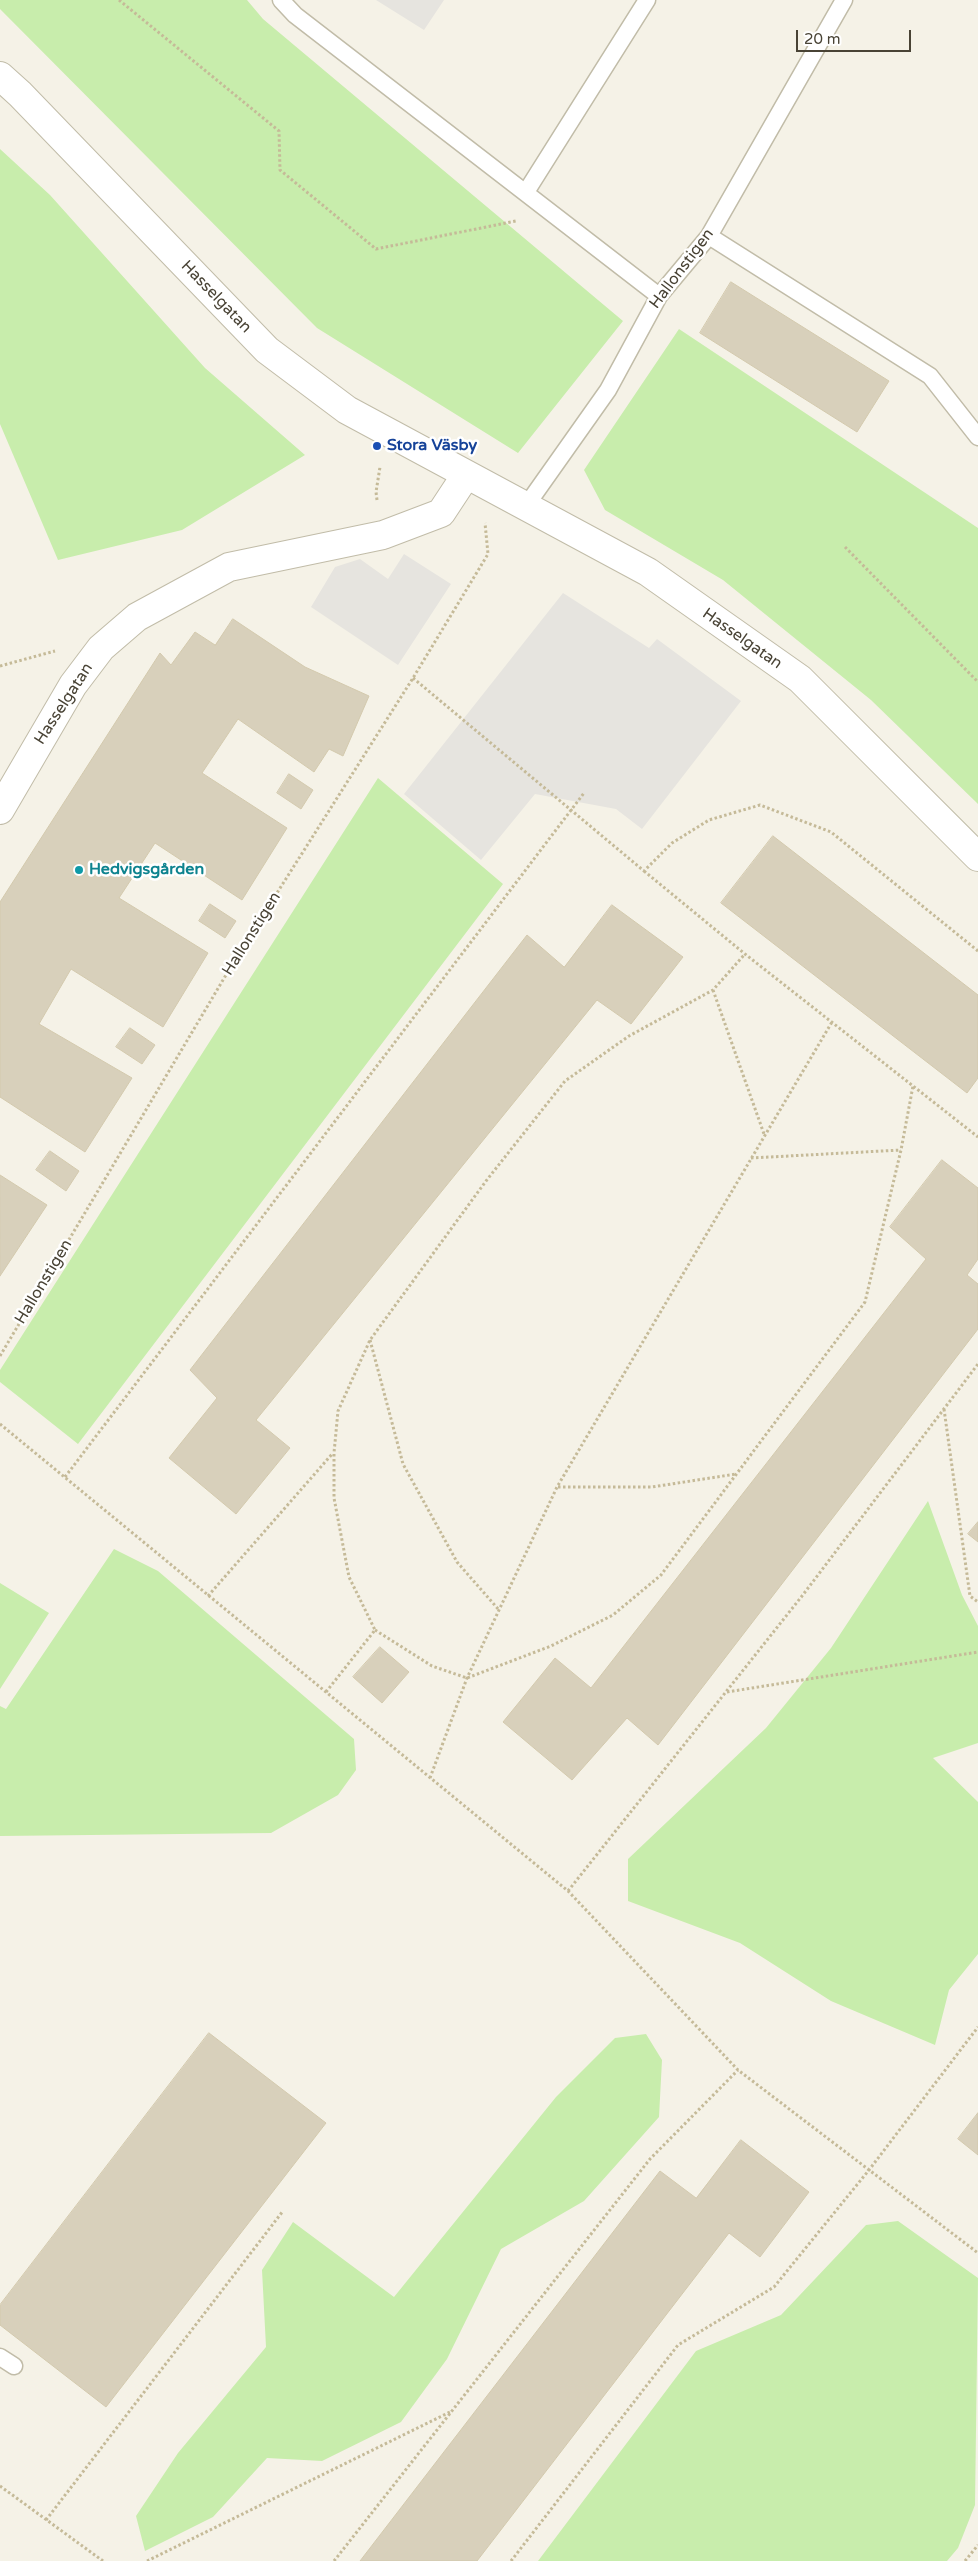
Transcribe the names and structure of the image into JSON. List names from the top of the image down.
{
  "streets": {
    "street": ["Hasselgatan"],
    "lane": ["Hallonstigen"]
  },
  "crossings": [
    ["Hallonstigen", "Hasselgatan"]
  ],
  "places": ["Stora Väsby", "Hedvigsgården"],
  "scale_bar": "20 m"
}
